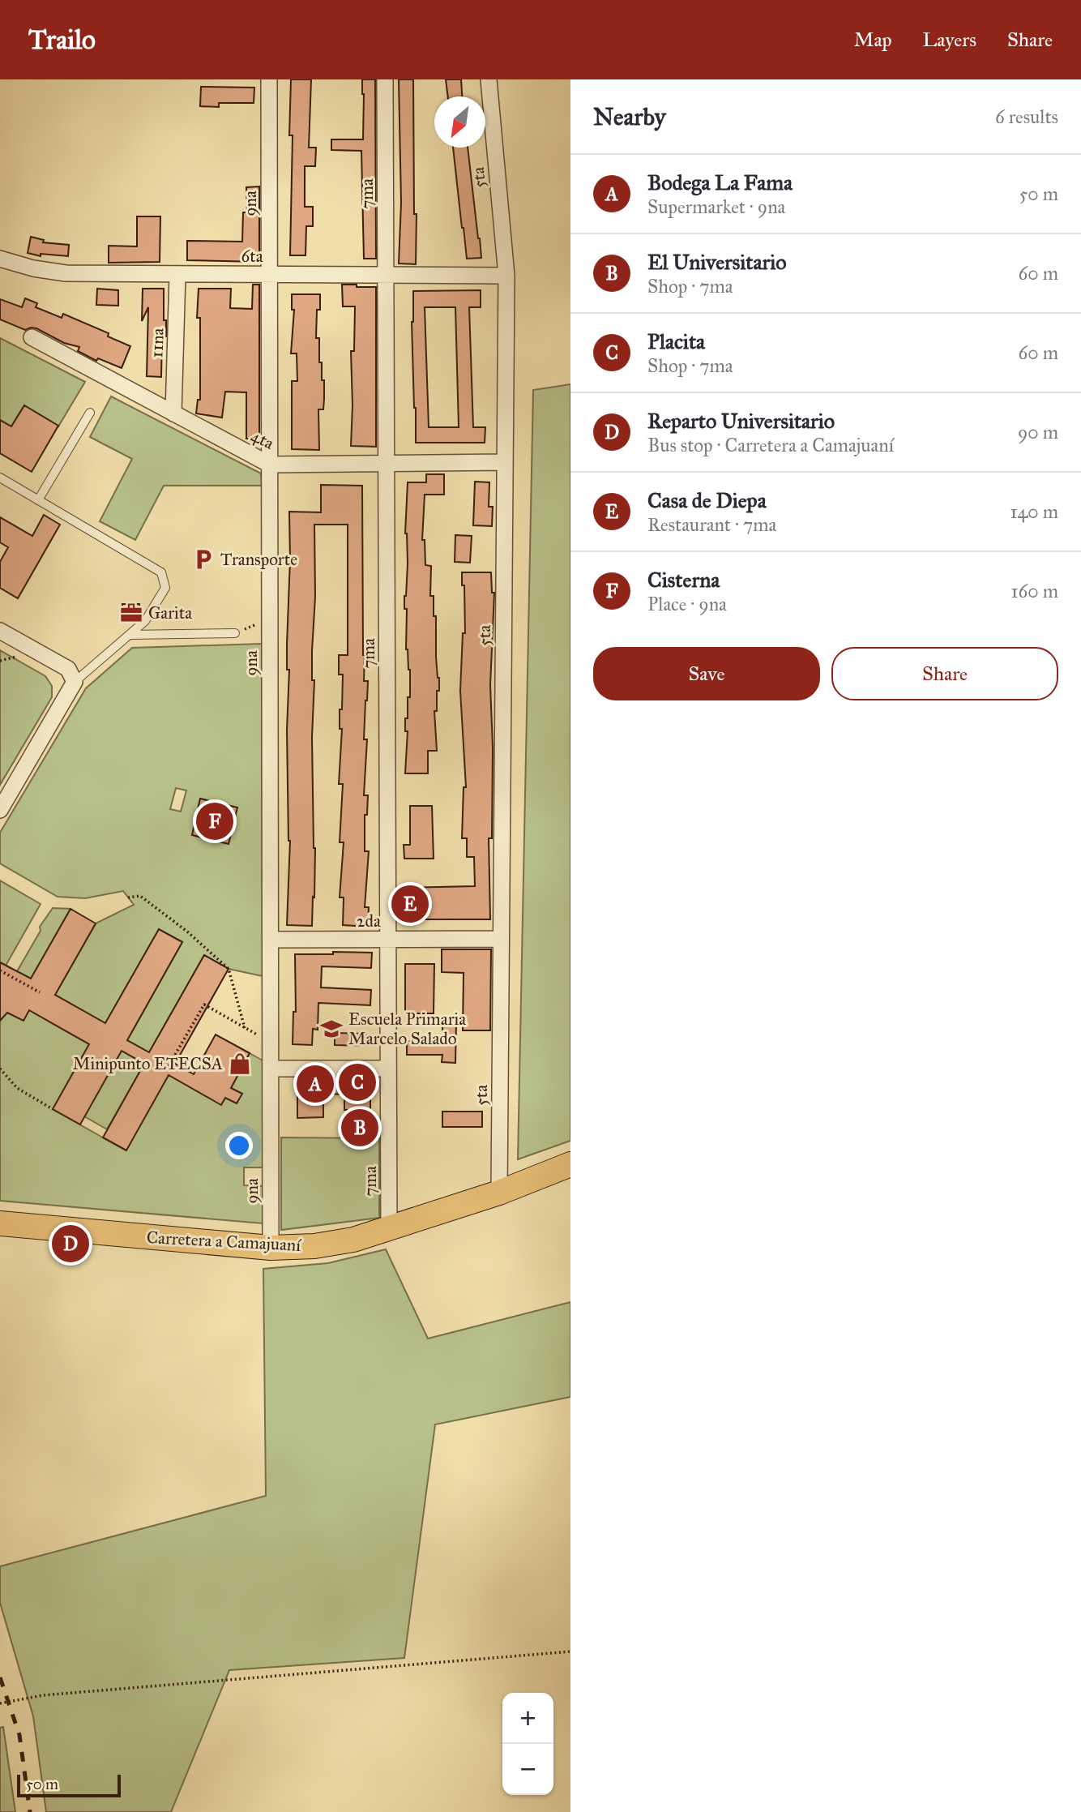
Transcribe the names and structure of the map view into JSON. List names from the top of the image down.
{
  "streets": {
    "main road": ["Carretera a Camajuaní"],
    "street": [
      "5ta",
      "7ma",
      "9na",
      "6ta",
      "11na",
      "4ta",
      "2da"
    ]
  },
  "crossings": [
    ["5ta", "6ta"],
    ["5ta", "4ta"],
    ["5ta", "2da"],
    ["5ta", "Carretera a Camajuaní"],
    ["7ma", "6ta"],
    ["7ma", "4ta"],
    ["7ma", "2da"],
    ["7ma", "Carretera a Camajuaní"],
    ["9na", "6ta"],
    ["9na", "4ta"],
    ["9na", "2da"],
    ["9na", "Carretera a Camajuaní"],
    ["6ta", "11na"],
    ["11na", "4ta"]
  ],
  "places": {
    "parking": ["Transporte"],
    "office": ["Garita"],
    "school or university": ["Escuela Primaria Marcelo Salado"],
    "shop": ["Minipunto ETECSA"]
  },
  "scale_bar": "50 m",
  "north": "bottom left",
  "page": {
    "header": "Trailo",
    "nav": ["Map", "Layers", "Share"],
    "heading": ["Nearby", "6 results"],
    "list": [
      {
        "mark": "A",
        "name": "Bodega La Fama",
        "note": "Supermarket · 9na",
        "value": "50 m"
      },
      {
        "mark": "B",
        "name": "El Universitario",
        "note": "Shop · 7ma",
        "value": "60 m"
      },
      {
        "mark": "C",
        "name": "Placita",
        "note": "Shop · 7ma",
        "value": "60 m"
      },
      {
        "mark": "D",
        "name": "Reparto Universitario",
        "note": "Bus stop · Carretera a Camajuaní",
        "value": "90 m"
      },
      {
        "mark": "E",
        "name": "Casa de Diepa",
        "note": "Restaurant · 7ma",
        "value": "140 m"
      },
      {
        "mark": "F",
        "name": "Cisterna",
        "note": "Place · 9na",
        "value": "160 m"
      }
    ],
    "buttons": ["Save", "Share"],
    "pins": [
      "F",
      "E",
      "C",
      "A",
      "B",
      "D"
    ],
    "map_buttons": ["+", "−"],
    "scale": "50 m"
  }
}
